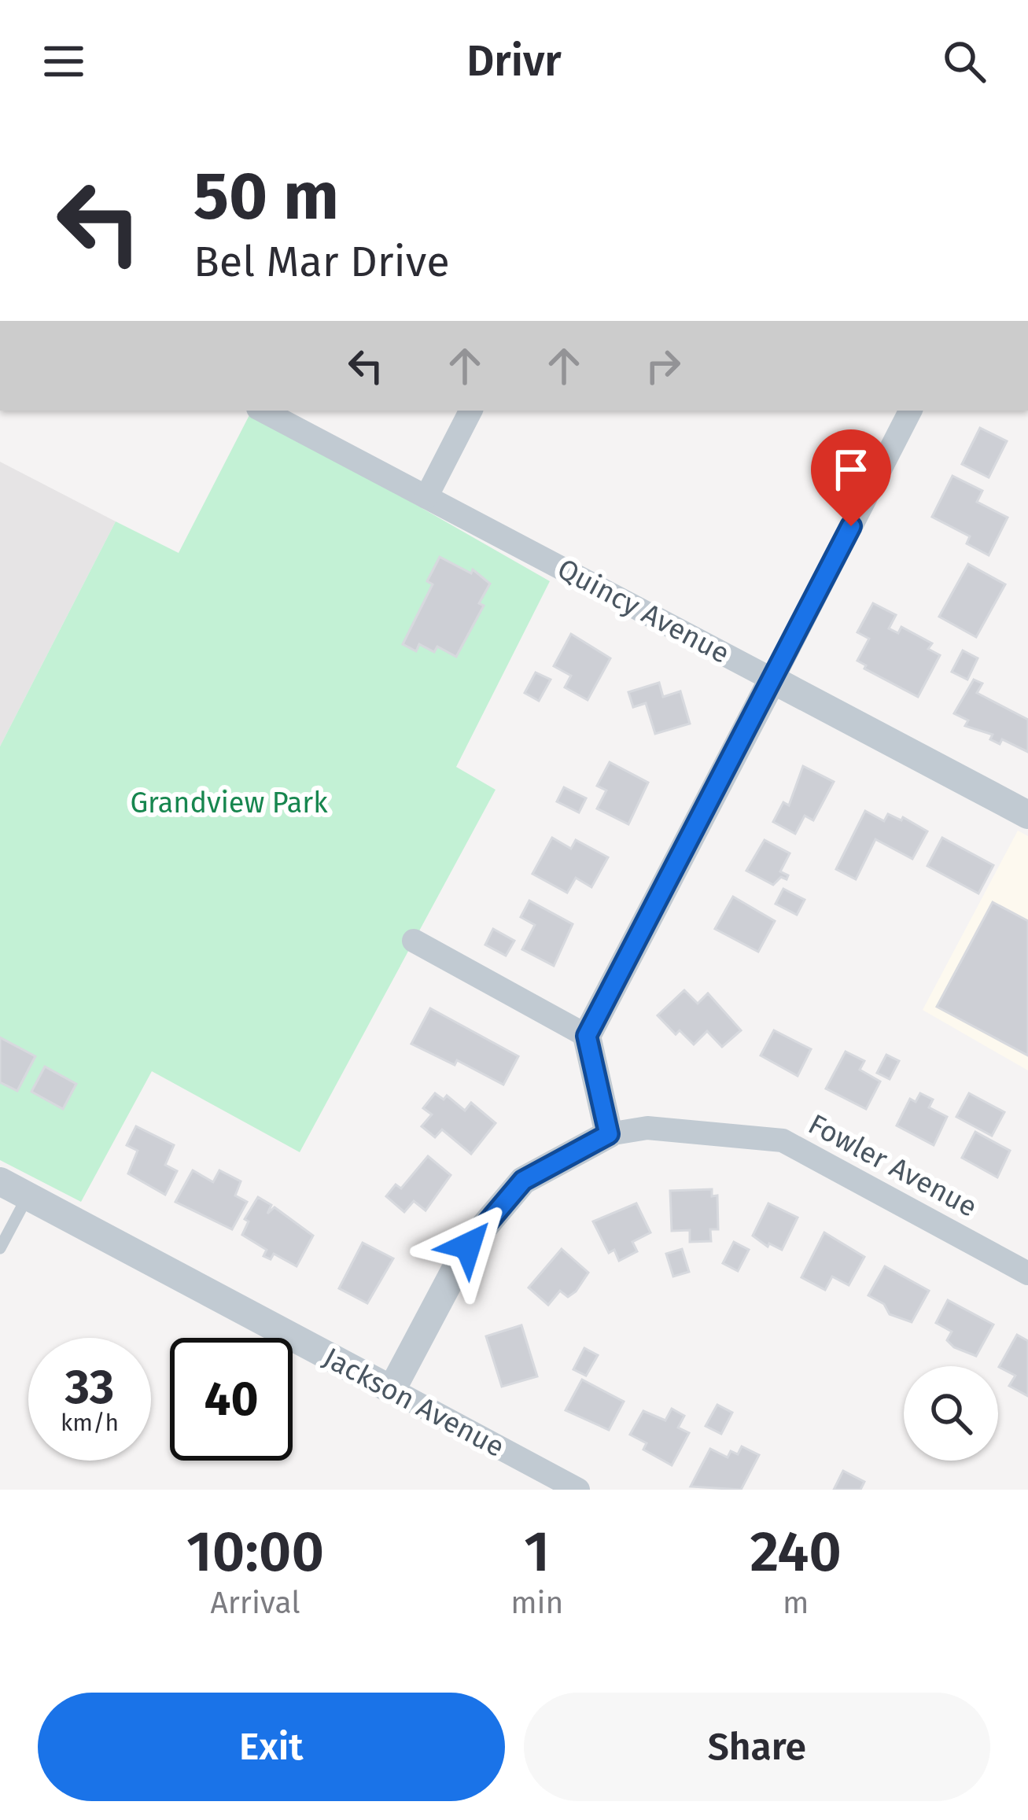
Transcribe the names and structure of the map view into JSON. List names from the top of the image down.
{
  "streets": {
    "street": ["Quincy Avenue", "Fowler Avenue", "Jackson Avenue"]
  },
  "parks": ["Grandview Park"],
  "page": {
    "header": "Drivr",
    "turn": ["50 m", "Bel Mar Drive"],
    "speed": "33 km/h",
    "limit": "40",
    "eta": [
      "10:00",
      "Arrival",
      "1",
      "min",
      "240",
      "m"
    ],
    "buttons": ["Exit", "Share"]
  }
}
